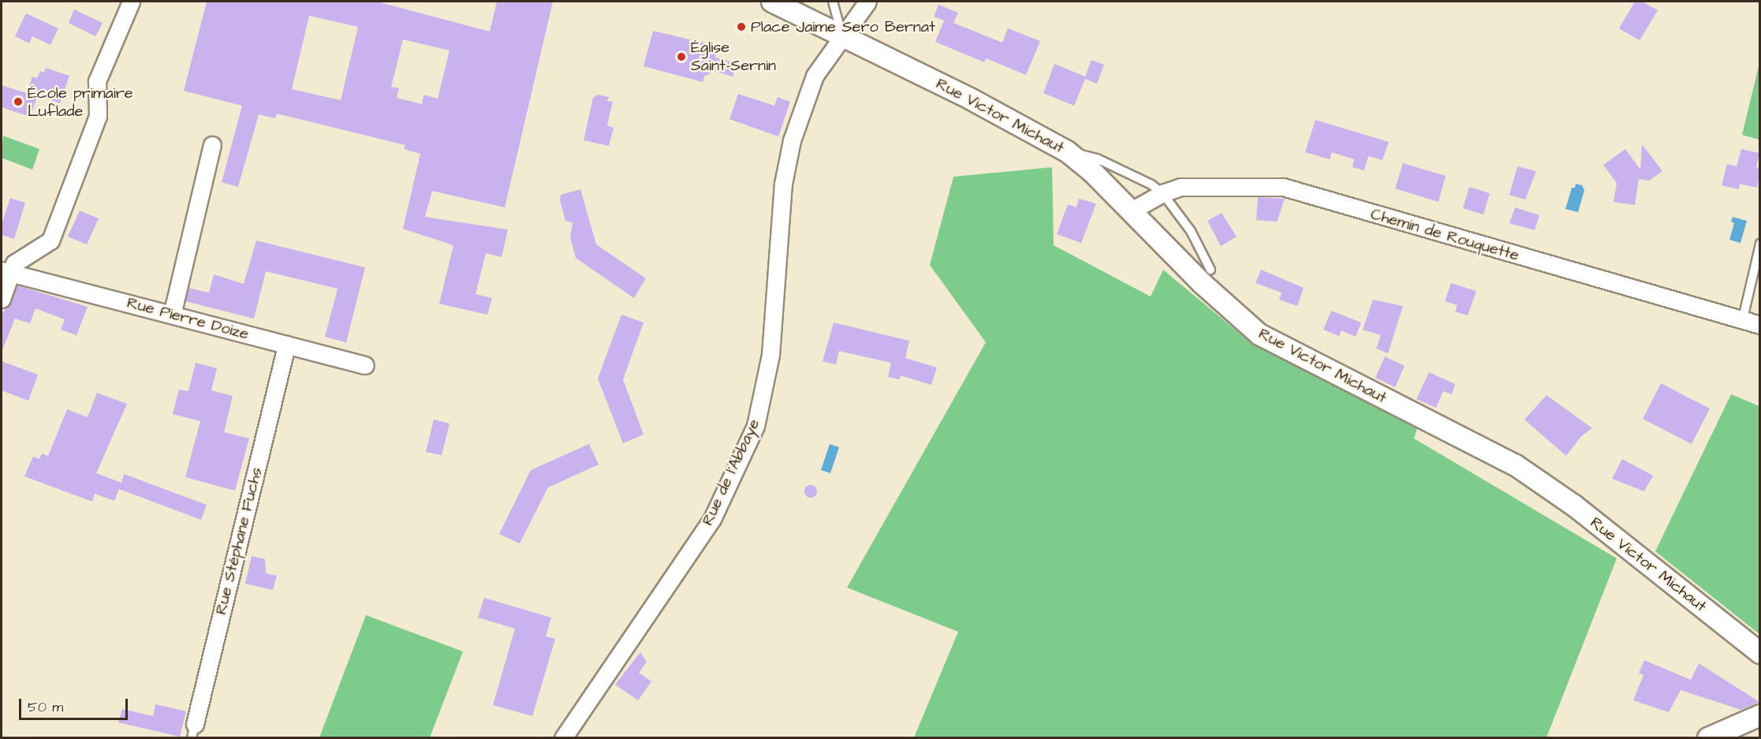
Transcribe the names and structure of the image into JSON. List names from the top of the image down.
{
  "streets": {
    "street": [
      "Rue Victor Michaut",
      "Chemin de Rouquette",
      "Rue Pierre Doize",
      "Rue de l'Abbaye",
      "Rue Stéphane Fuchs"
    ]
  },
  "crossings": [
    ["Rue Victor Michaut", "Chemin de Rouquette"],
    ["Rue Victor Michaut", "Rue de l'Abbaye"],
    ["Rue Pierre Doize", "Rue Stéphane Fuchs"]
  ],
  "places": ["Place Jaime Sero Bernat", "Église Saint-Sernin", "École primaire Luflade"],
  "scale_bar": "50 m"
}
